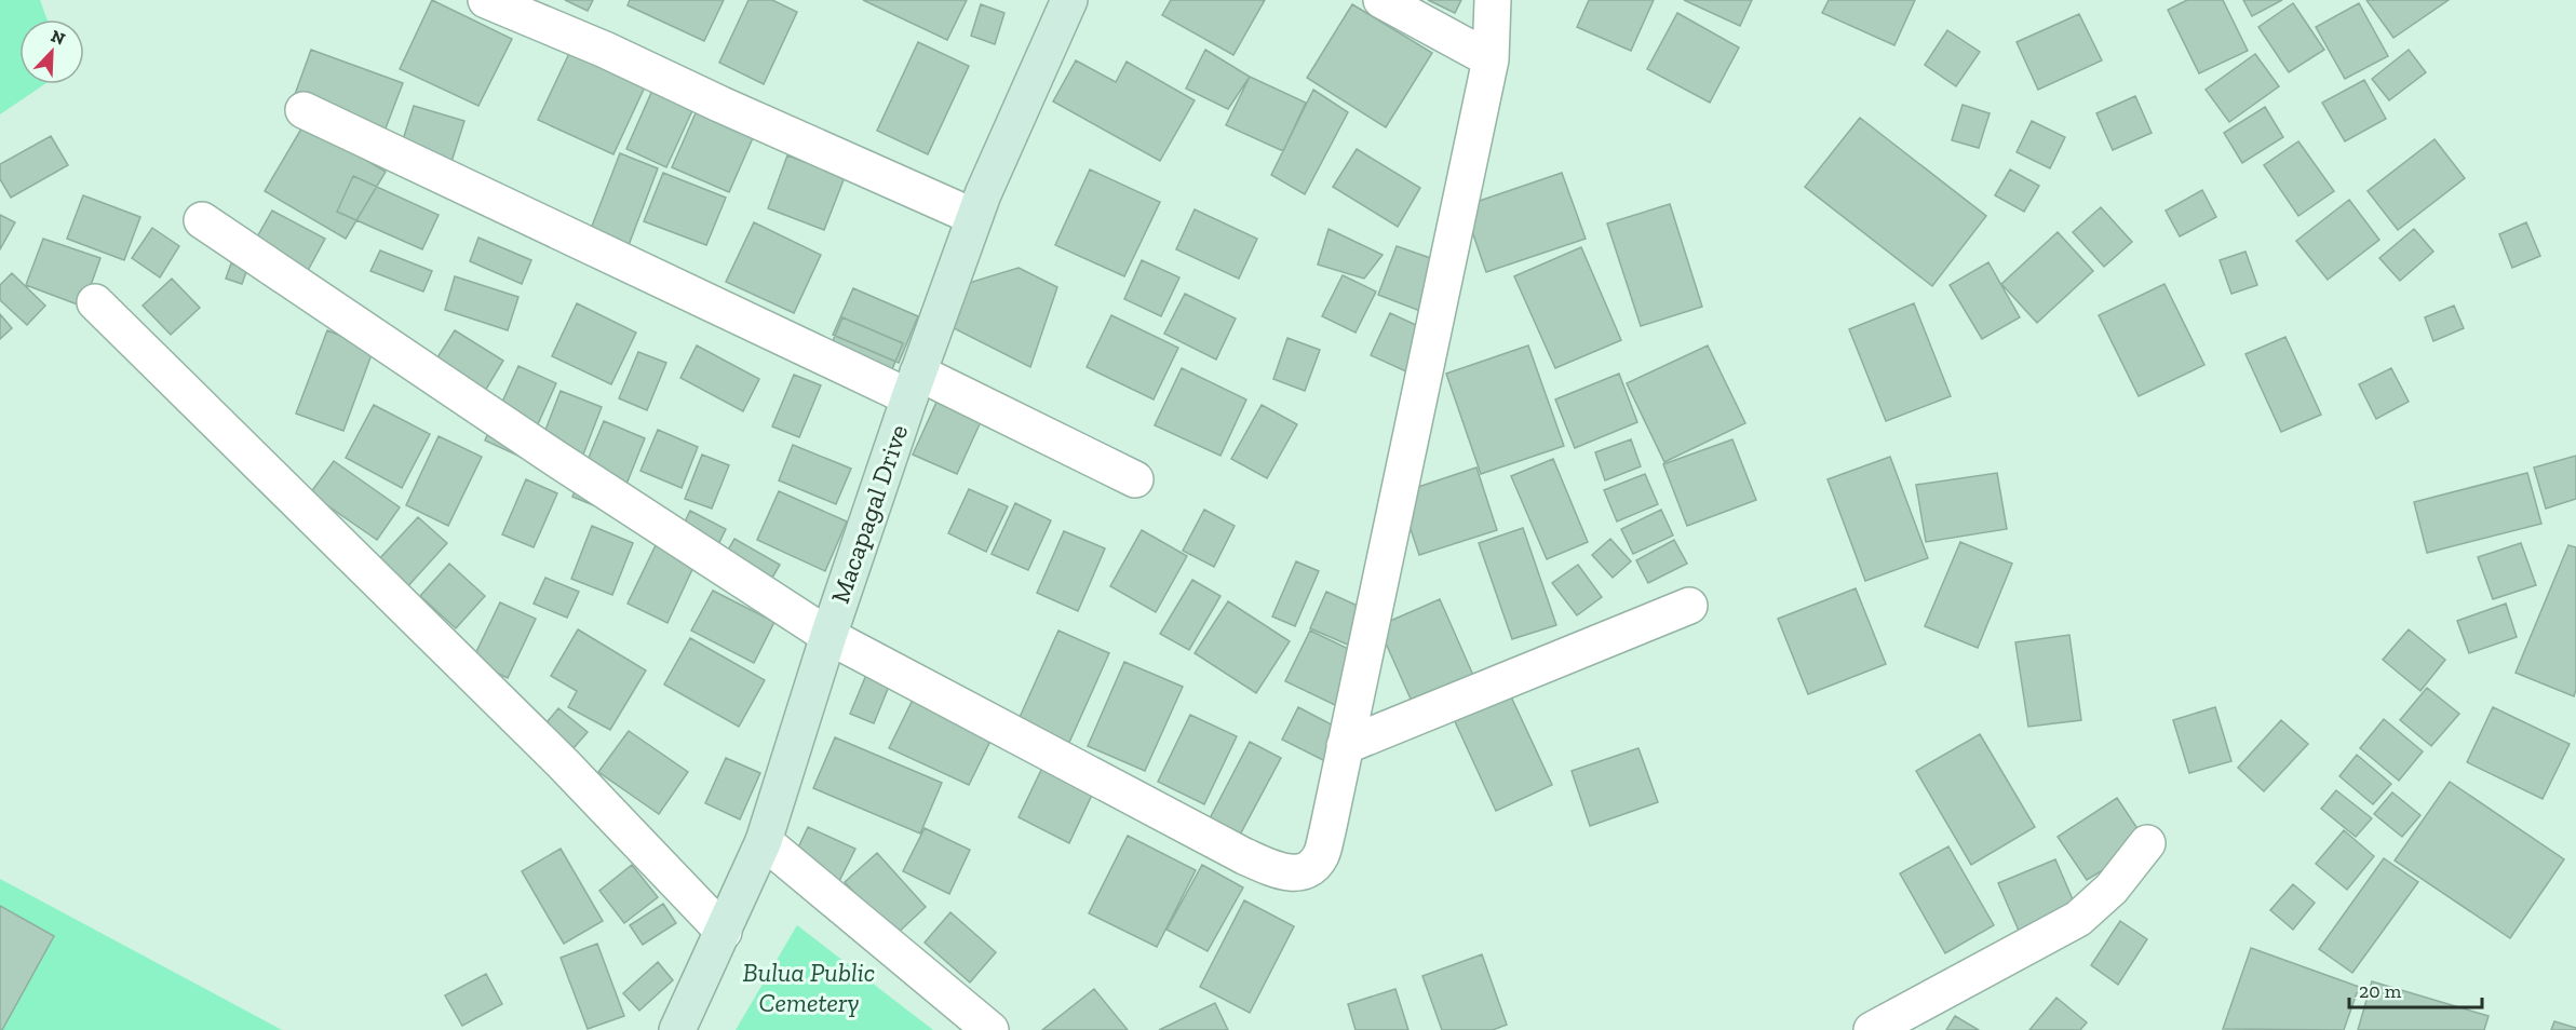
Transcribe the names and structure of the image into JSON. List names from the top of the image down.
{
  "streets": {
    "main road": ["Macapagal Drive"]
  },
  "parks": ["Bulua Public Cemetery"],
  "scale_bar": "20 m",
  "north": "top right"
}
